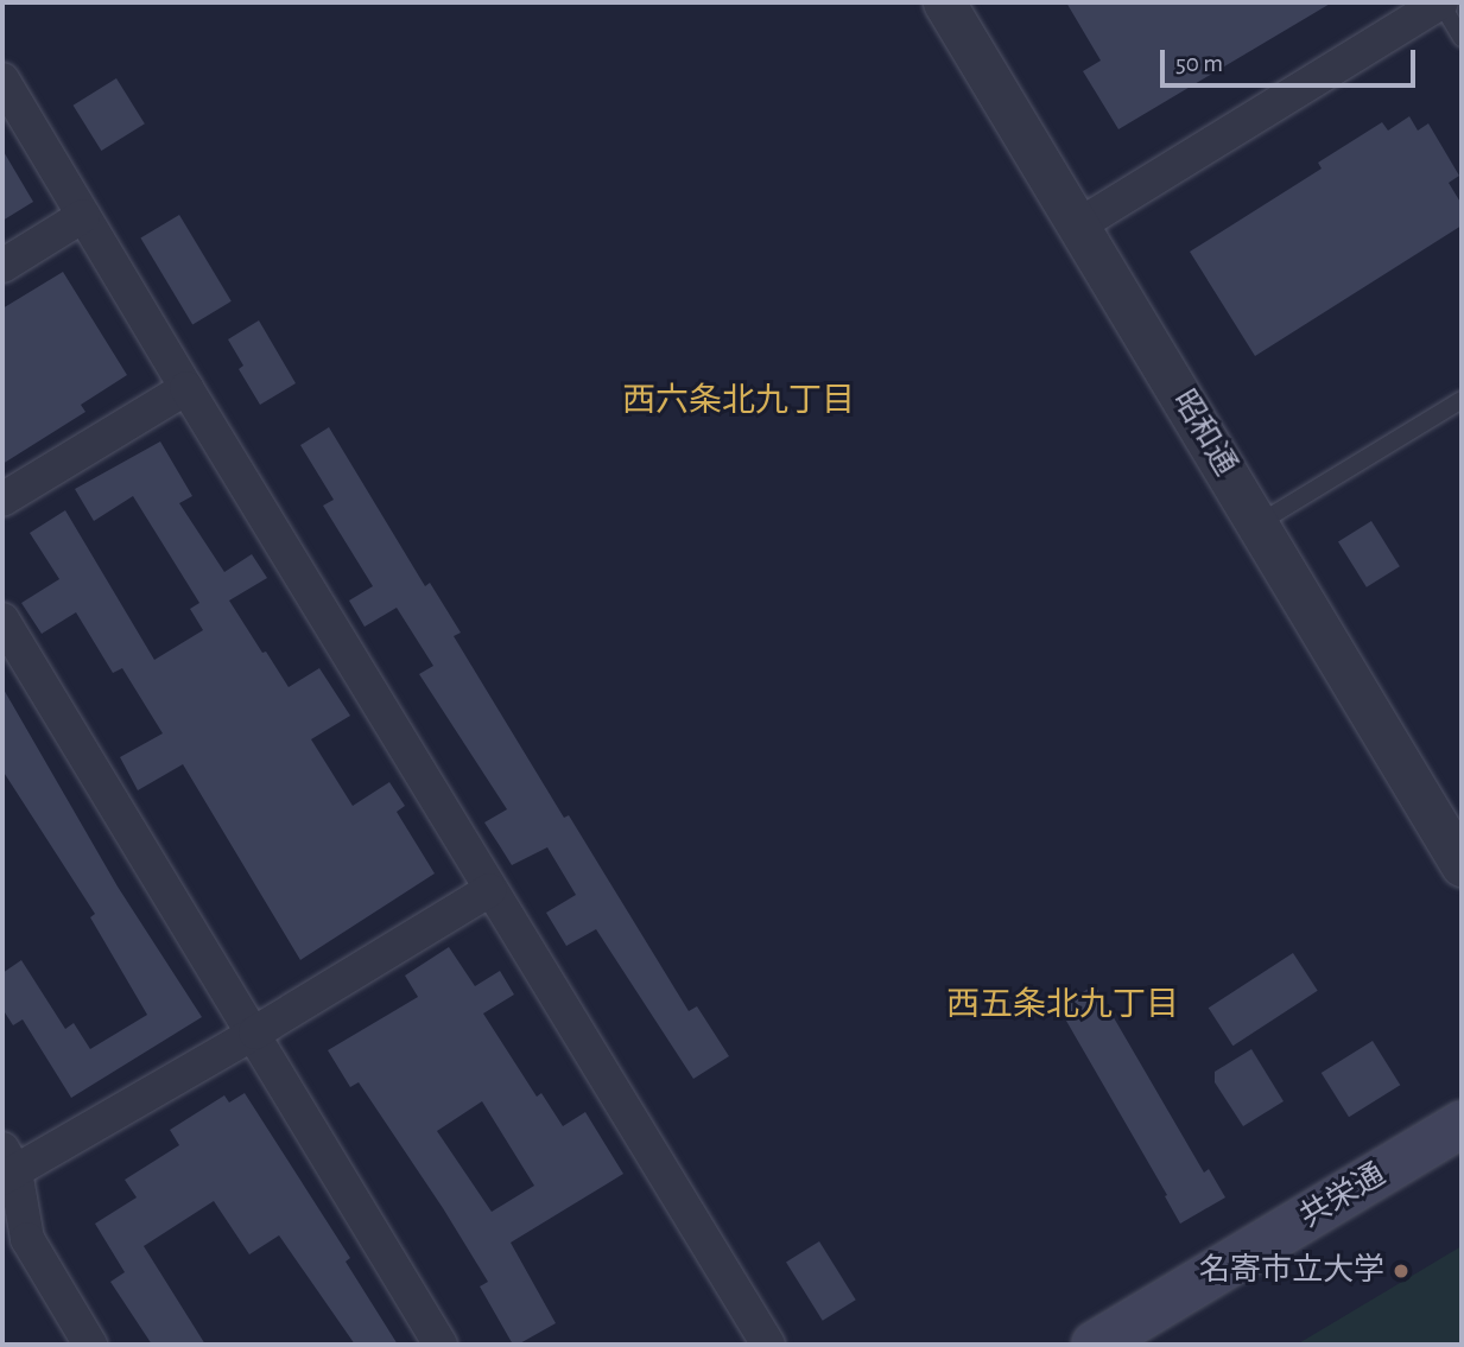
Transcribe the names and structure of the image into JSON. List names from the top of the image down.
{
  "streets": {
    "main road": ["共栄通"],
    "street": ["昭和通"]
  },
  "districts": ["西六条北九丁目", "西五条北九丁目"],
  "places": ["名寄市立大学"],
  "scale_bar": "50 m"
}
